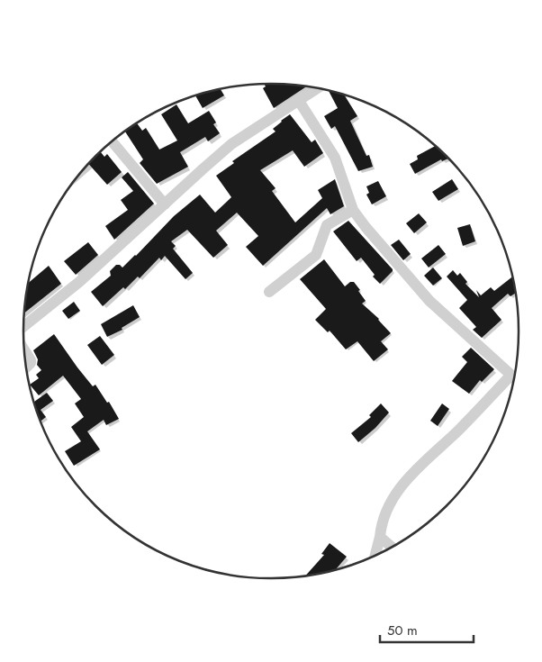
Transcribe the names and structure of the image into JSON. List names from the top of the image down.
{
  "scale_bar": "50 m"
}
